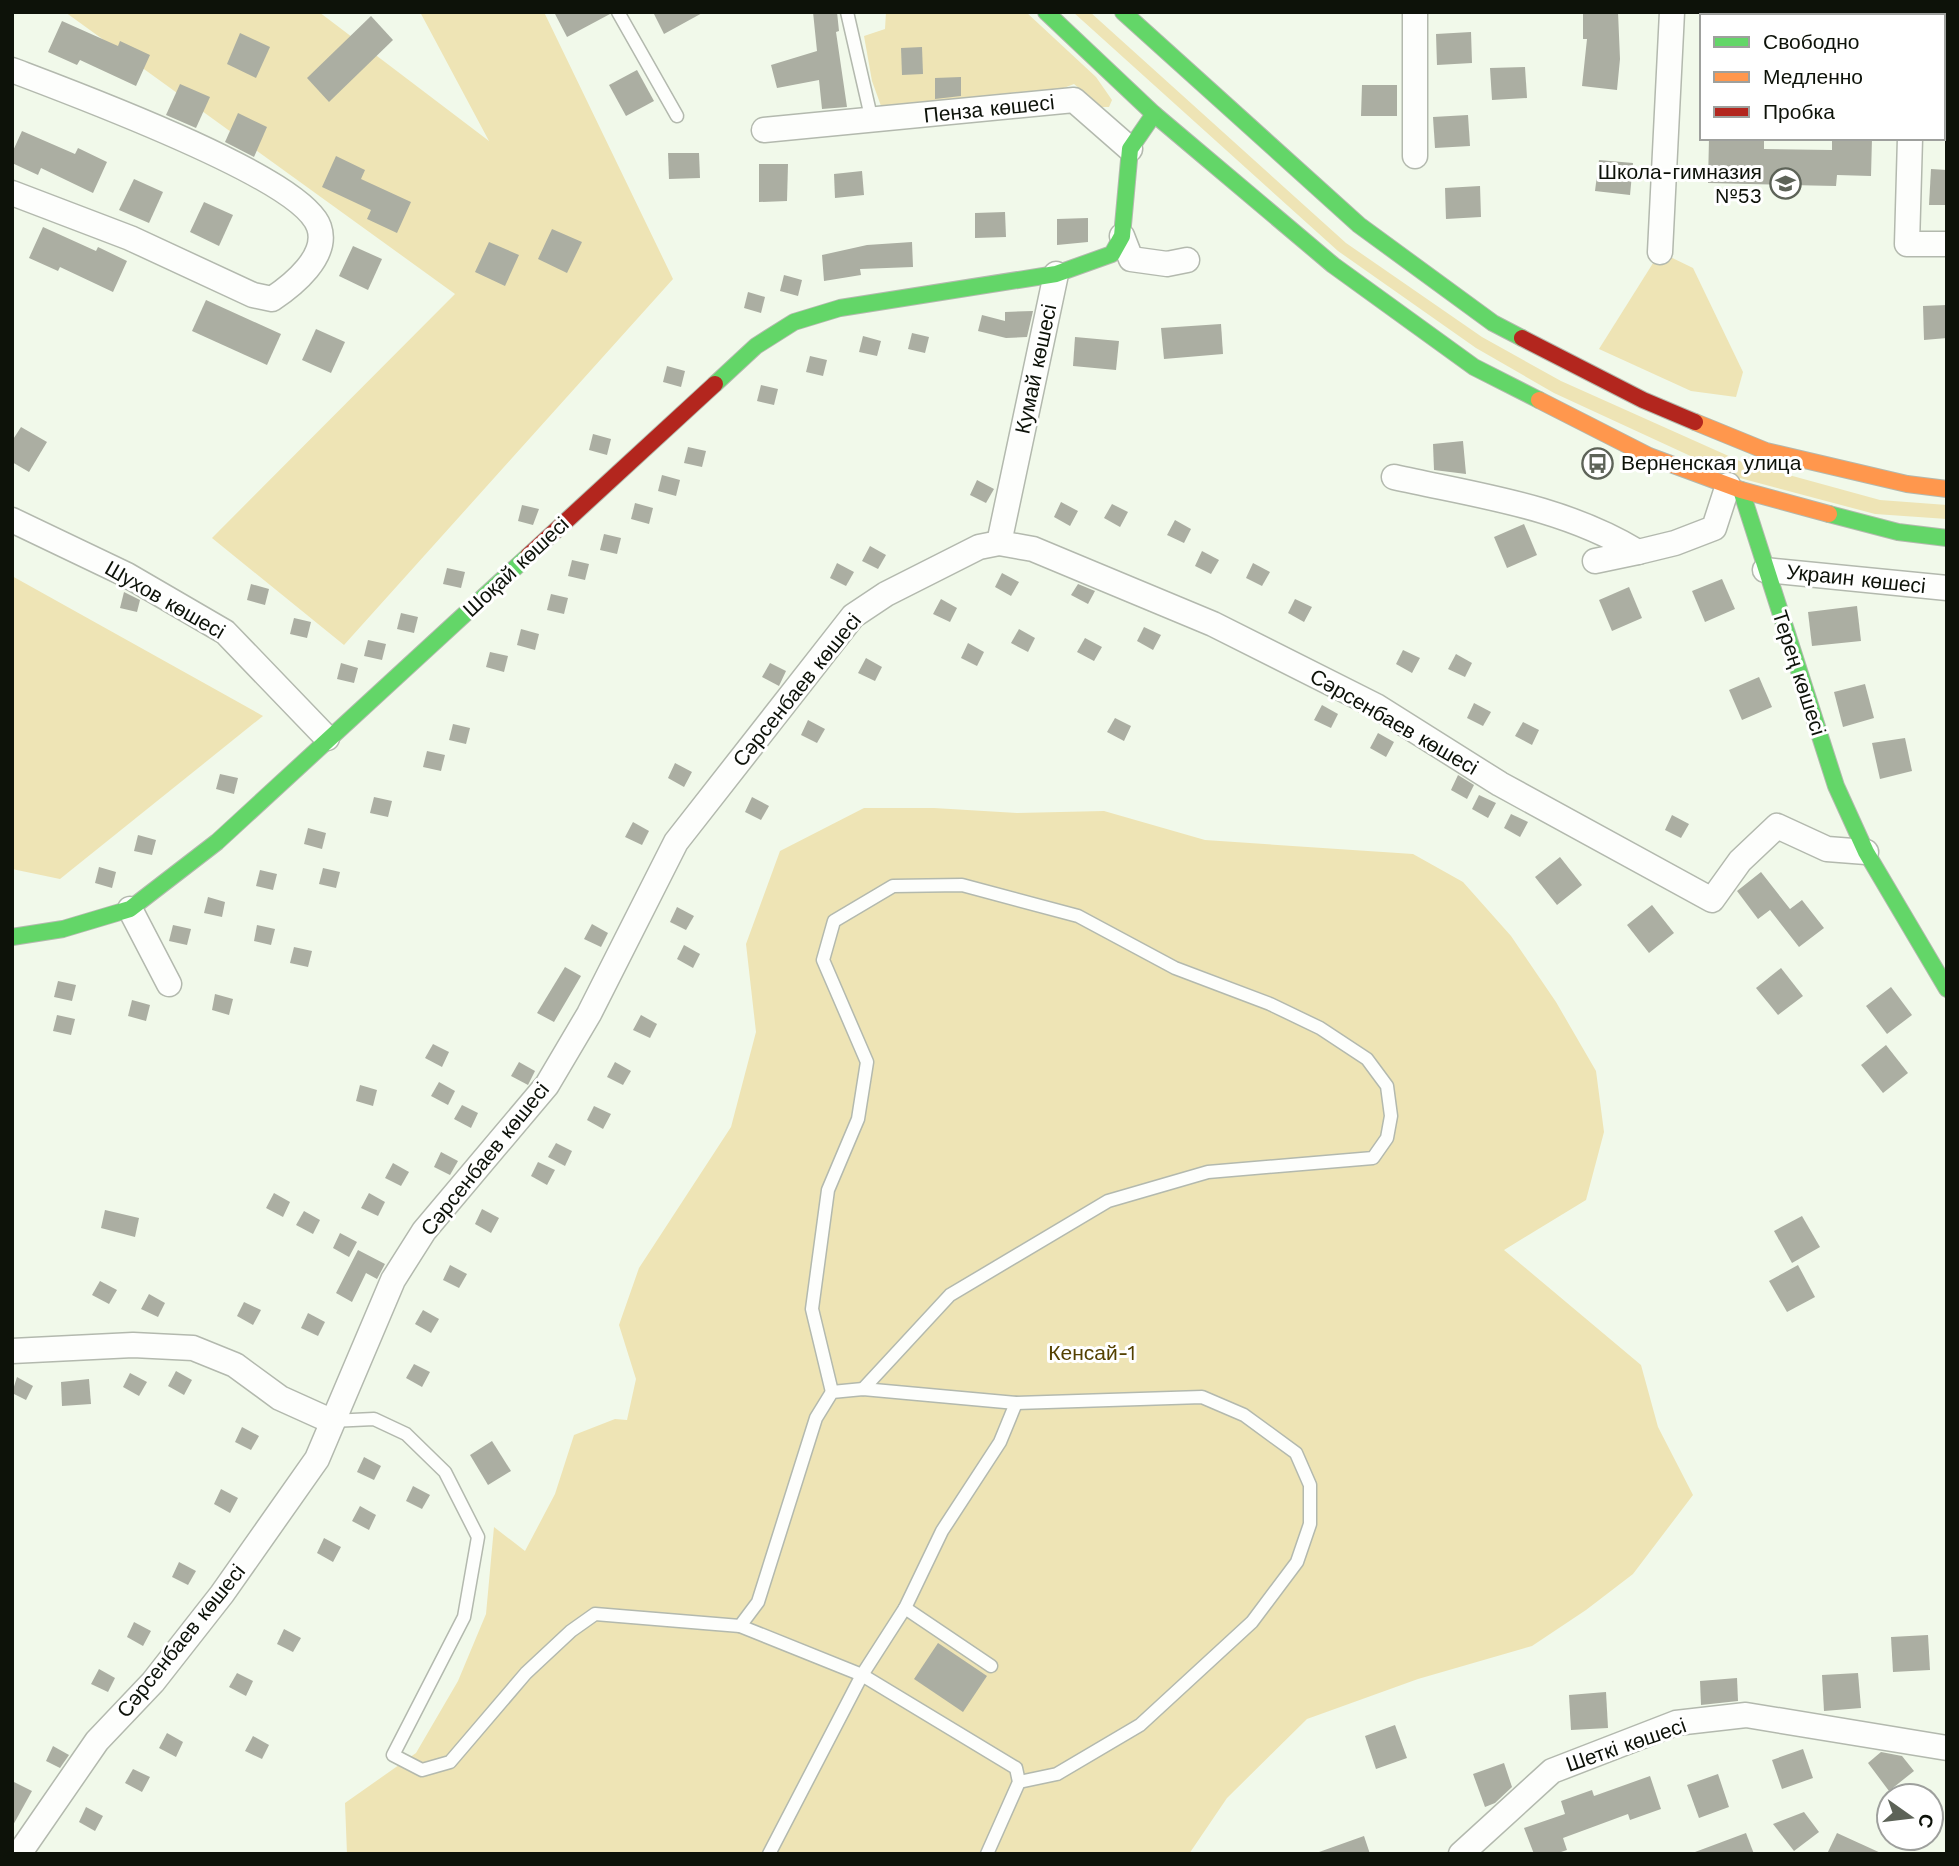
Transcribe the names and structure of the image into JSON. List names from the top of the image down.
{
  "streets": {
    "street": [
      "Пенза көшесі",
      "Кумай көшесі",
      "Шоқай көшесі",
      "Украин көшесі",
      "Шухов көшесі",
      "Терең көшесі",
      "Сәрсенбаев көшесі",
      "Шеткі көшесі"
    ]
  },
  "crossings": [
    ["Кумай көшесі", "Шоқай көшесі"],
    ["Кумай көшесі", "Сәрсенбаев көшесі"],
    ["Шоқай көшесі", "Шухов көшесі"],
    ["Украин көшесі", "Терең көшесі"],
    ["Терең көшесі", "Сәрсенбаев көшесі"]
  ],
  "parks": ["Кенсай-1"],
  "places": {
    "school or university": ["Школа-гимназия №53"],
    "bus stop": ["Верненская улица"]
  },
  "legend": ["Свободно", "Медленно", "Пробка"],
  "north": "right"
}
